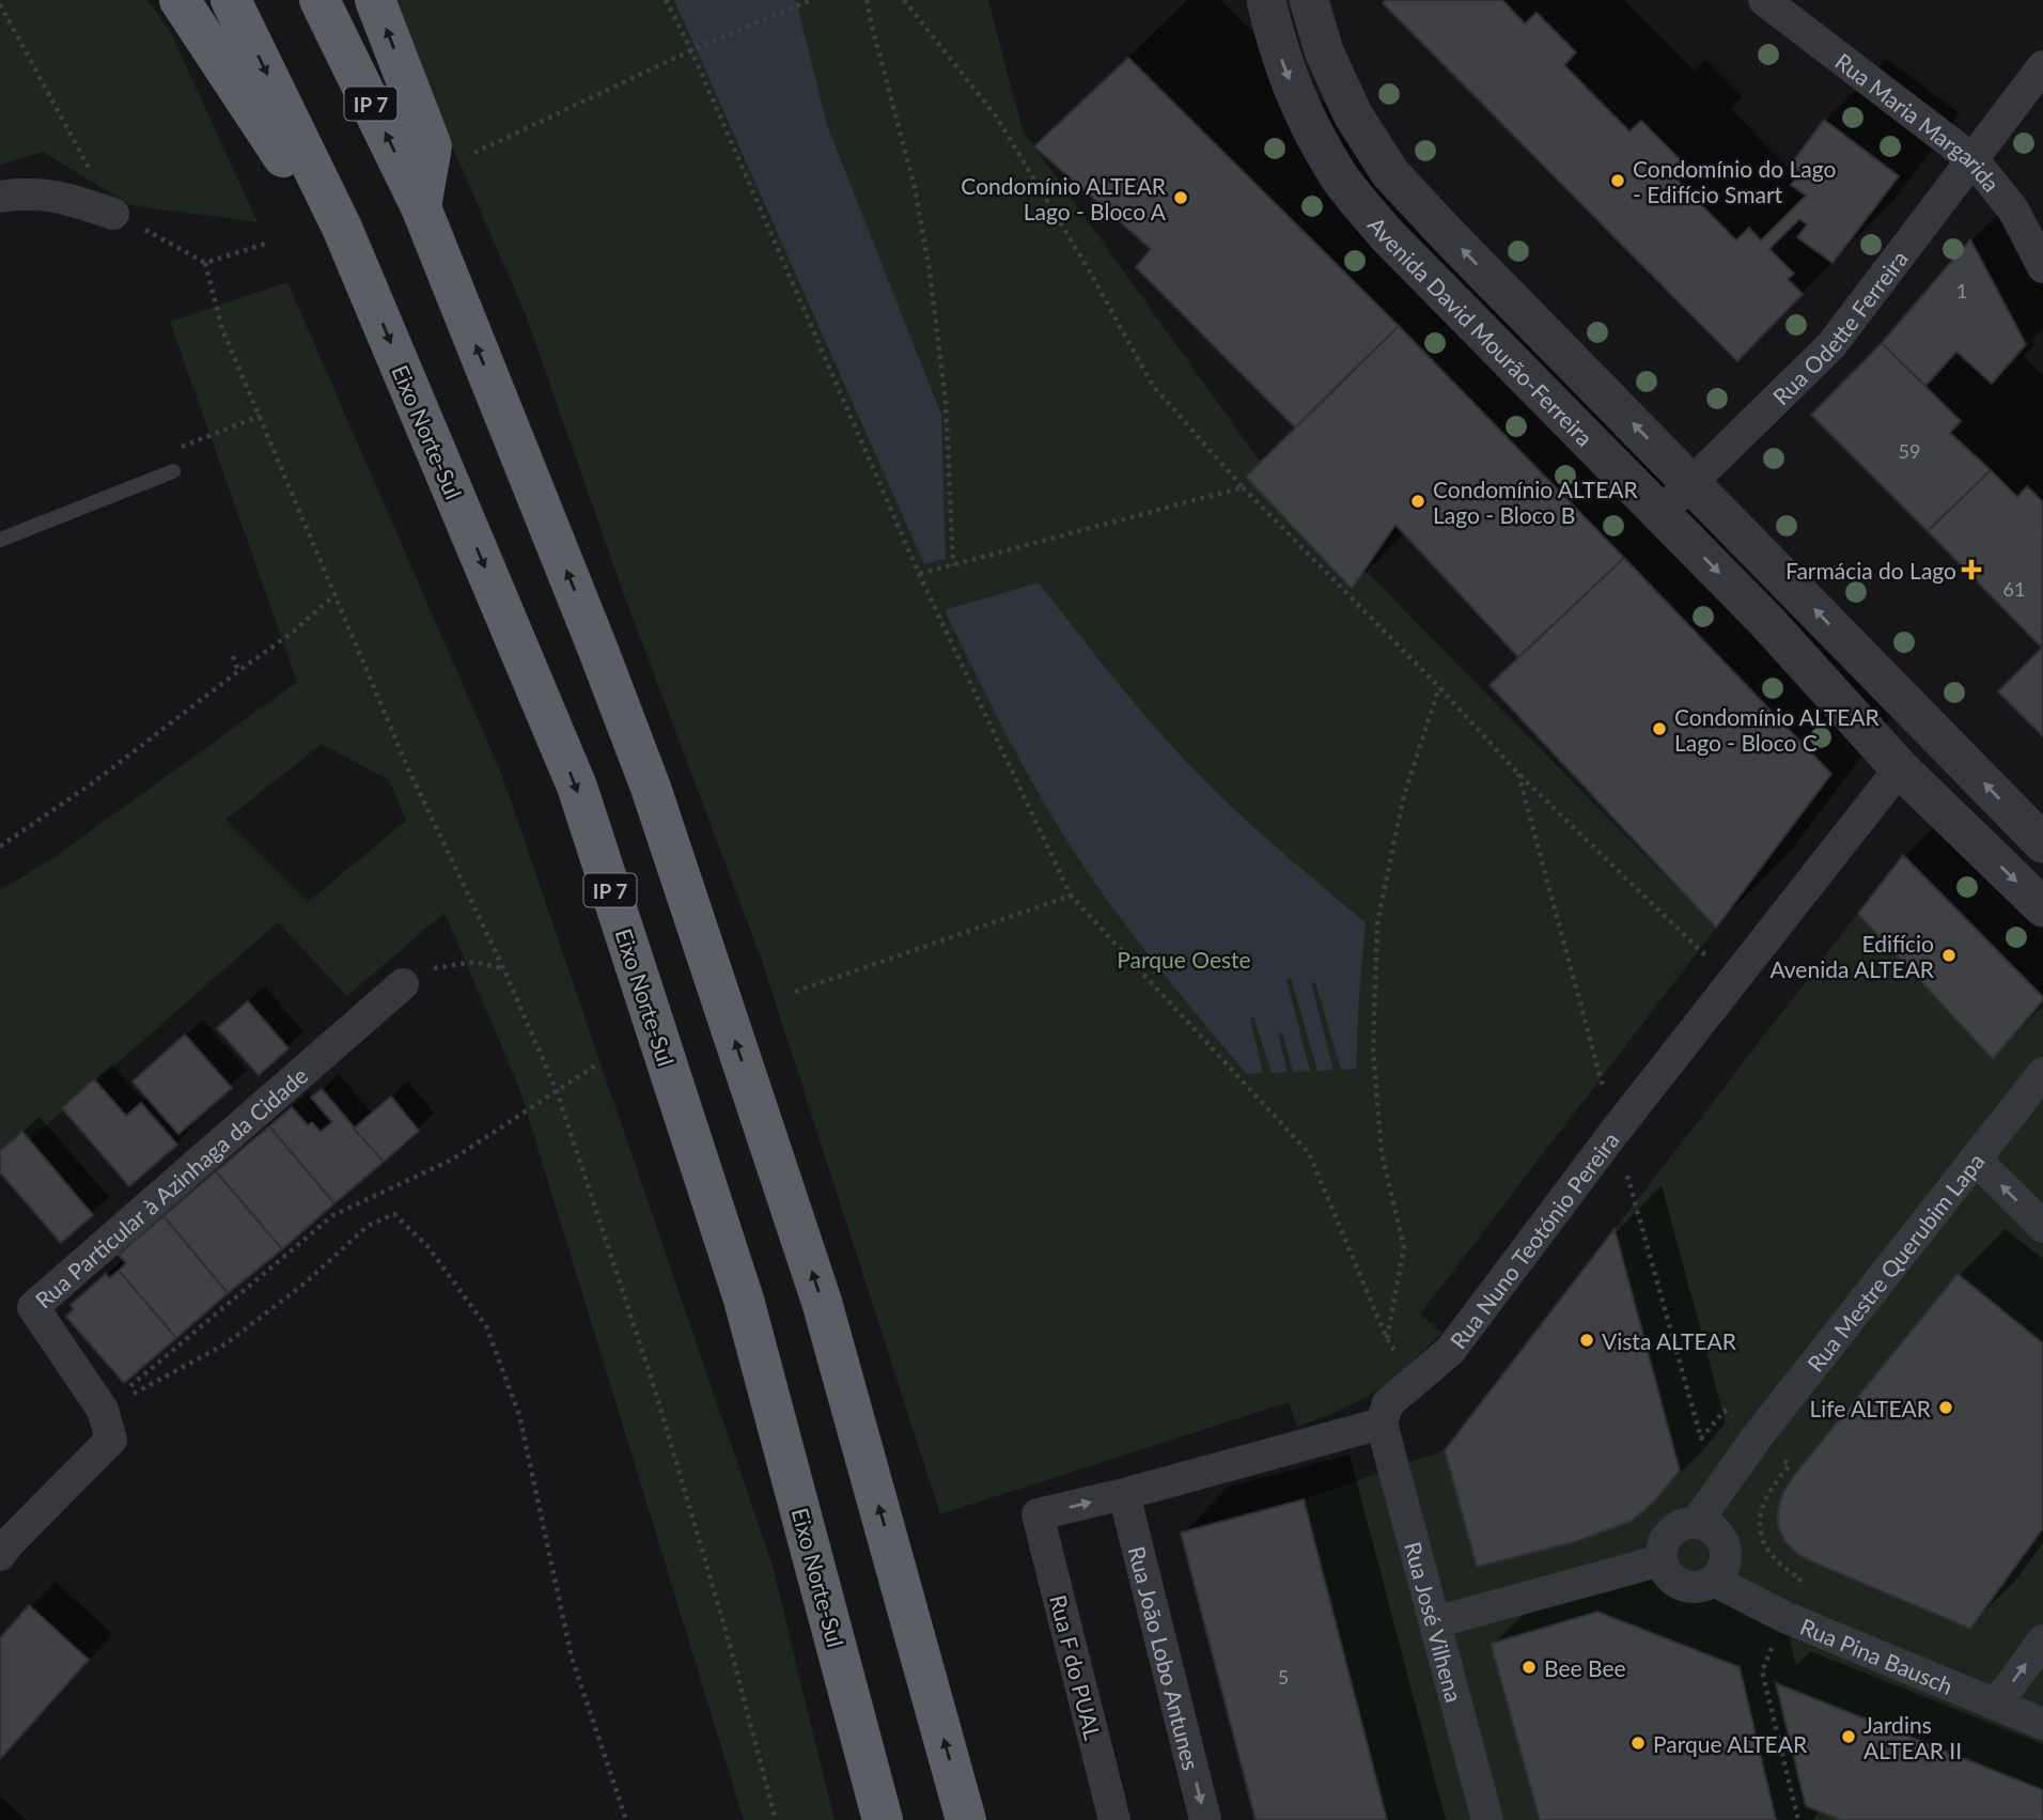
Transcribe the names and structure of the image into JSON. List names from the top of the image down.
{
  "streets": {
    "highway": ["IP 7", "Eixo Norte-Sul"],
    "street": [
      "Rua Maria Margarida",
      "Rua Odette Ferreira",
      "Avenida David Mourão-Ferreira",
      "Rua Particular à Azinhaga da Cidade",
      "Rua Nuno Teotónio Pereira",
      "Rua Mestre Querubim Lapa",
      "Rua José Vilhena",
      "Rua Pina Bausch",
      "Rua João Lobo Antunes",
      "Rua F do PUAL"
    ]
  },
  "crossings": [
    ["Rua Maria Margarida", "Rua Odette Ferreira"],
    ["Rua Odette Ferreira", "Avenida David Mourão-Ferreira"],
    ["Avenida David Mourão-Ferreira", "Rua Nuno Teotónio Pereira"],
    ["Rua Nuno Teotónio Pereira", "Rua José Vilhena"],
    ["Rua Mestre Querubim Lapa", "Rua Pina Bausch"],
    ["Rua João Lobo Antunes", "Rua F do PUAL"]
  ],
  "one_way": ["Rua João Lobo Antunes", "Rua F do PUAL"],
  "parks": ["Parque Oeste"],
  "places": {
    "other": [
      "Condomínio do Lago - Edifício Smart",
      "Condomínio ALTEAR Lago - Bloco A",
      "Condomínio ALTEAR Lago - Bloco B",
      "Condomínio ALTEAR Lago - Bloco C",
      "Edifício Avenida ALTEAR",
      "Vista ALTEAR",
      "Life ALTEAR",
      "Bee Bee",
      "Jardins ALTEAR II",
      "Parque ALTEAR"
    ],
    "health": ["Farmácia do Lago"]
  },
  "house_numbers": [
    "1",
    "59",
    "61",
    "5"
  ]
}
